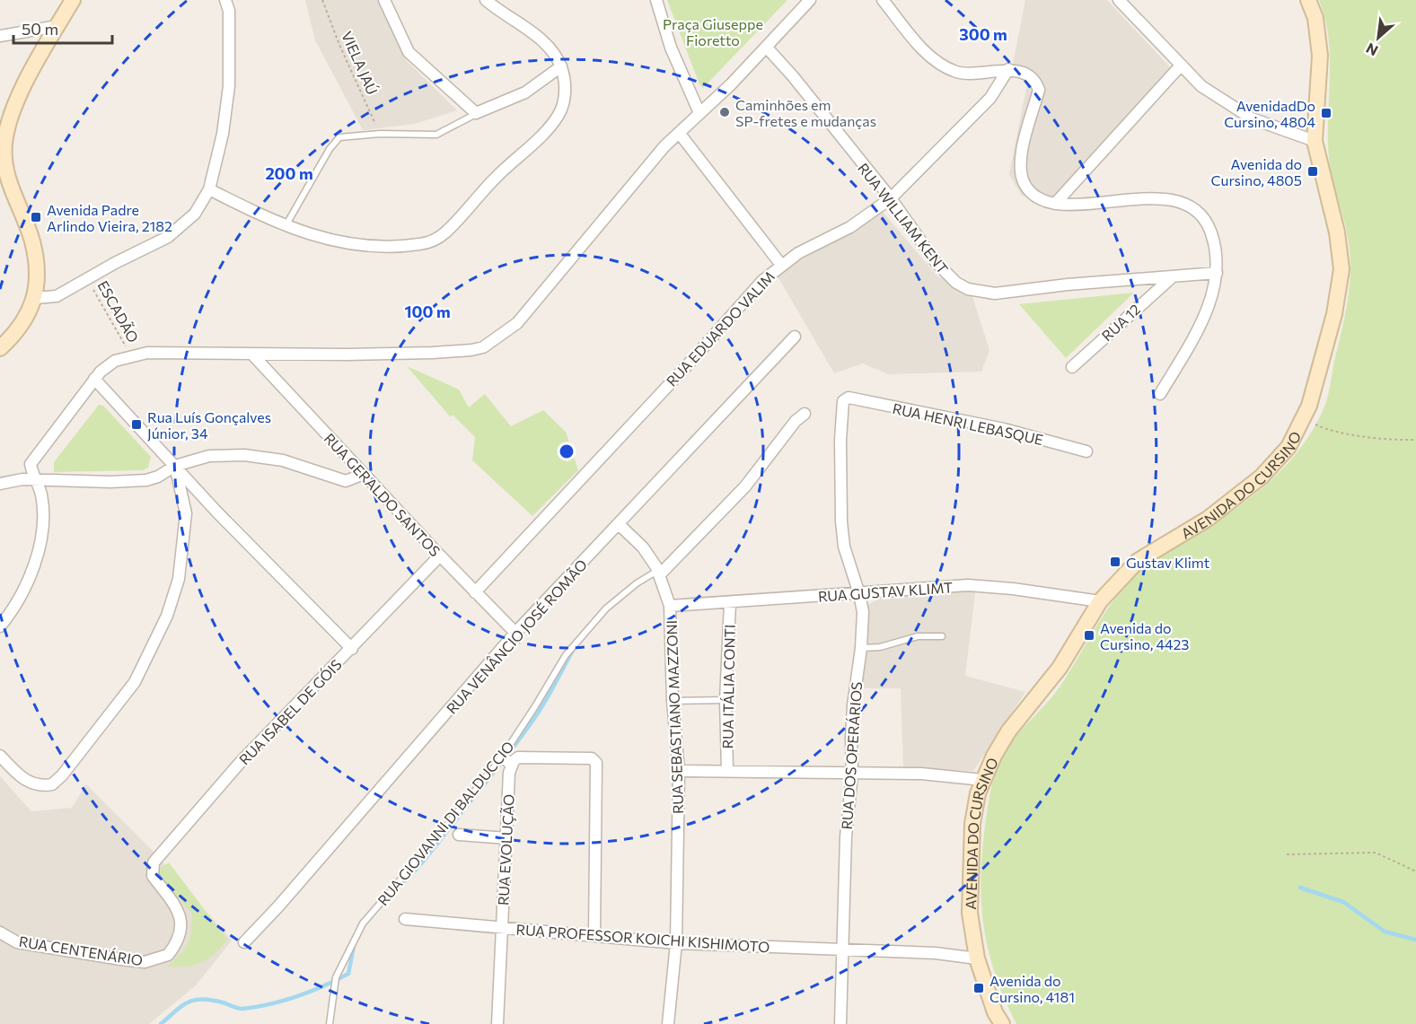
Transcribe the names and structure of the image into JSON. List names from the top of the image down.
{
  "streets": {
    "main road": ["AVENIDA DO CURSINO"],
    "street": [
      "RUA WILLIAM KENT",
      "RUA 12",
      "RUA EDUARDO VALIM",
      "RUA HENRI LEBASQUE",
      "RUA GERALDO SANTOS",
      "RUA GUSTAV KLIMT",
      "RUA VENÂNCIO JOSÉ ROMÃO",
      "RUA ITÁLIA CONTI",
      "RUA ISABEL DE GÓIS",
      "RUA SEBASTIANO MAZZONI",
      "RUA DOS OPERÁRIOS",
      "RUA EVOLUÇÃO",
      "RUA PROFESSOR KOICHI KISHIMOTO",
      "RUA CENTENÁRIO"
    ],
    "lane": ["RUA GIOVANNI DI BALDUCCIO"],
    "path": ["VIELA JAÚ", "ESCADÃO"]
  },
  "crossings": [
    ["RUA WILLIAM KENT", "RUA 12"],
    ["RUA WILLIAM KENT", "RUA EDUARDO VALIM"],
    ["RUA EDUARDO VALIM", "RUA GERALDO SANTOS"],
    ["RUA HENRI LEBASQUE", "RUA DOS OPERÁRIOS"],
    ["AVENIDA DO CURSINO", "RUA GUSTAV KLIMT"],
    ["AVENIDA DO CURSINO", "RUA PROFESSOR KOICHI KISHIMOTO"],
    ["RUA GERALDO SANTOS", "RUA VENÂNCIO JOSÉ ROMÃO"],
    ["RUA GERALDO SANTOS", "RUA ISABEL DE GÓIS"],
    ["RUA GUSTAV KLIMT", "RUA ITÁLIA CONTI"],
    ["RUA GUSTAV KLIMT", "RUA SEBASTIANO MAZZONI"],
    ["RUA GUSTAV KLIMT", "RUA DOS OPERÁRIOS"],
    ["RUA VENÂNCIO JOSÉ ROMÃO", "RUA SEBASTIANO MAZZONI"],
    ["RUA ISABEL DE GÓIS", "RUA CENTENÁRIO"],
    ["RUA SEBASTIANO MAZZONI", "RUA GIOVANNI DI BALDUCCIO"],
    ["RUA SEBASTIANO MAZZONI", "RUA PROFESSOR KOICHI KISHIMOTO"],
    ["RUA DOS OPERÁRIOS", "RUA PROFESSOR KOICHI KISHIMOTO"],
    ["RUA EVOLUÇÃO", "RUA PROFESSOR KOICHI KISHIMOTO"]
  ],
  "parks": ["Praça Giuseppe Fioretto"],
  "places": {
    "other": ["Caminhões em SP-fretes e mudanças"],
    "transit": [
      "AvenidadDo Cursino, 4804",
      "Avenida do Cursino, 4805",
      "Avenida Padre Arlindo Vieira, 2182",
      "Rua Luís Gonçalves Júnior, 34",
      "Gustav Klimt",
      "Avenida do Cursino, 4423",
      "Avenida do Cursino, 4181"
    ]
  },
  "scale_bar": "50 m",
  "north": "bottom left",
  "rings": ["300 m", "200 m", "100 m"]
}
